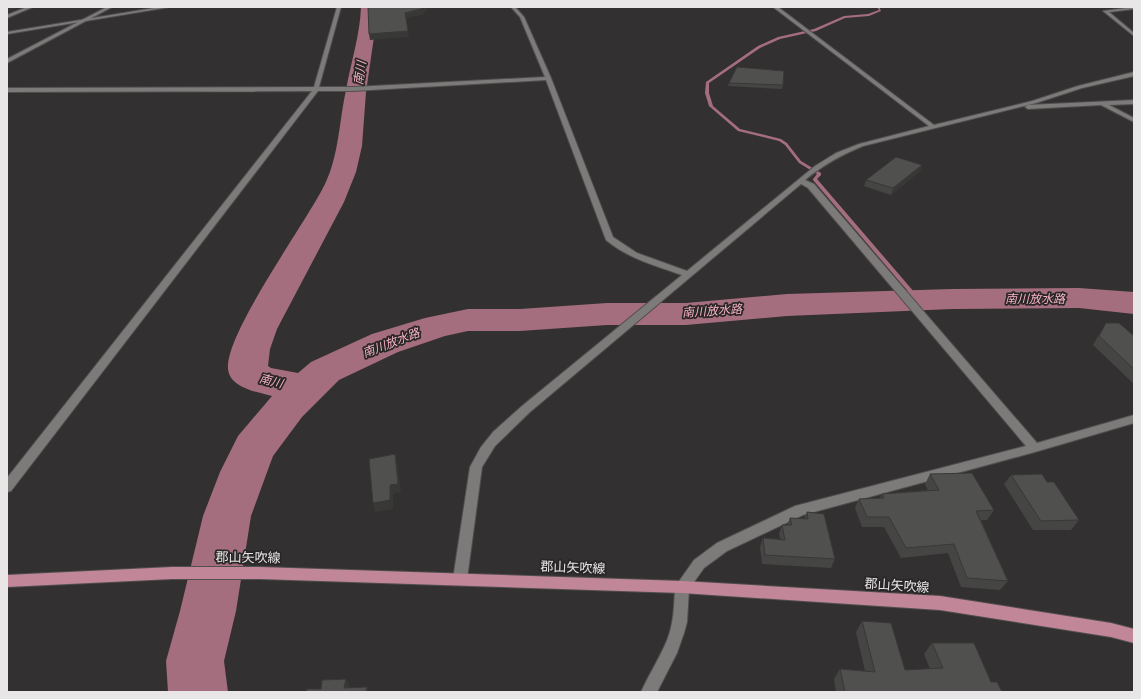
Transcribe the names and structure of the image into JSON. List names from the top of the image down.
{
  "streets": {
    "main road": ["郡山矢吹線"]
  },
  "water": ["南川", "南川放水路"]
}
